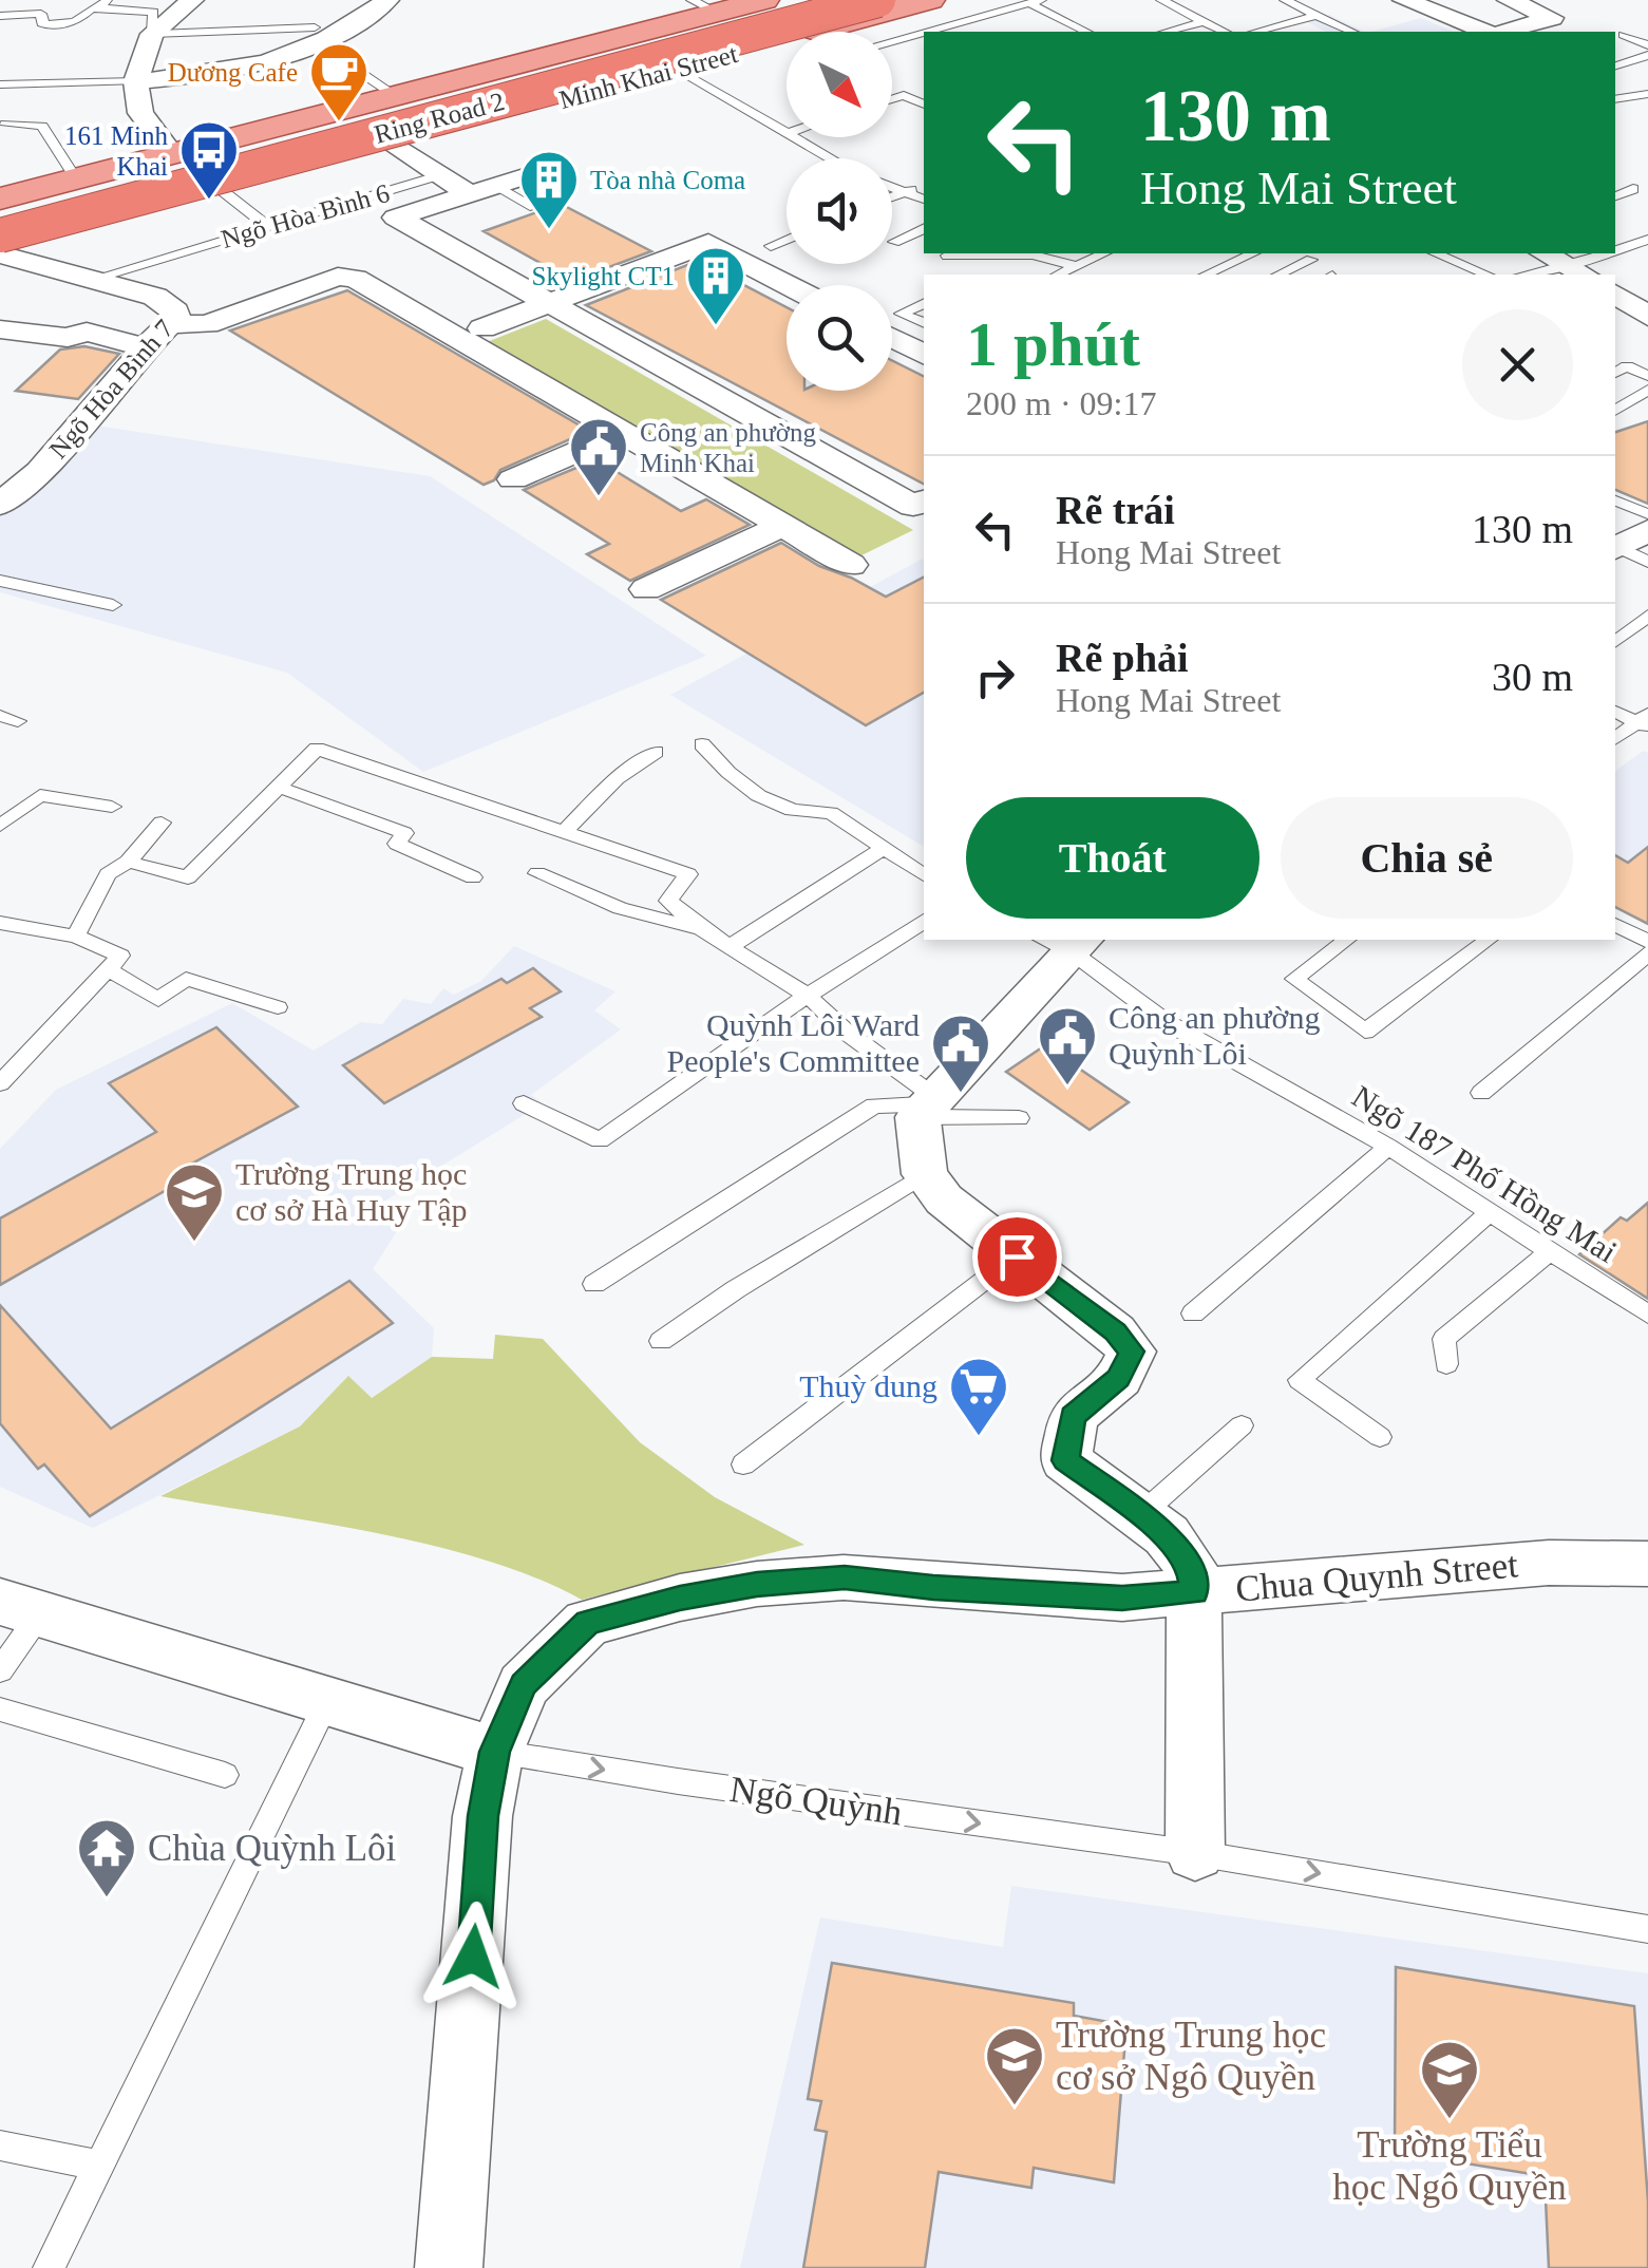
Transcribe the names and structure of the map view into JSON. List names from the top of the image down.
{
  "streets": {
    "highway": ["Ring Road 2"],
    "main road": ["Minh Khai Street"],
    "street": [
      "Ngõ Hòa Bình 6",
      "Ngõ Hòa Bình 7",
      "Chua Quynh Street",
      "Ngõ Quỳnh"
    ],
    "lane": ["Ngõ 187 Phố Hồng Mai"]
  },
  "crossings": [
    ["Minh Khai Street", "Ring Road 2"],
    ["Minh Khai Street", "Ngõ Hòa Bình 6"],
    ["Minh Khai Street", "Ngõ Hòa Bình 7"],
    ["Ngõ Hòa Bình 6", "Ngõ Hòa Bình 7"],
    ["Chua Quynh Street", "Ngõ Quỳnh"]
  ],
  "one_way": ["Ngõ Quỳnh"],
  "places": {
    "cafe": ["Dương Cafe"],
    "bus stop": ["161 Minh Khai"],
    "building": ["Tòa nhà Coma", "Skylight CT1"],
    "public building": ["Công an phường Minh Khai", "Công an phường Quỳnh Lôi", "Quỳnh Lôi Ward People's Committee"],
    "school or university": ["Trường Trung học cơ sở Hà Huy Tập", "Trường Trung học cơ sở Ngô Quyền", "Trường Tiểu học Ngô Quyền"],
    "supermarket": ["Thuỳ dung"],
    "temple": ["Chùa Quỳnh Lôi"]
  },
  "north": "bottom right",
  "page": {
    "turn": ["130 m", "Hong Mai Street"],
    "heading": ["1 phút", "200 m · 09:17"],
    "list": [
      {
        "name": "Rẽ trái",
        "note": "Hong Mai Street",
        "value": "130 m"
      },
      {
        "name": "Rẽ phải",
        "note": "Hong Mai Street",
        "value": "30 m"
      }
    ],
    "buttons": ["Thoát", "Chia sẻ"]
  }
}
